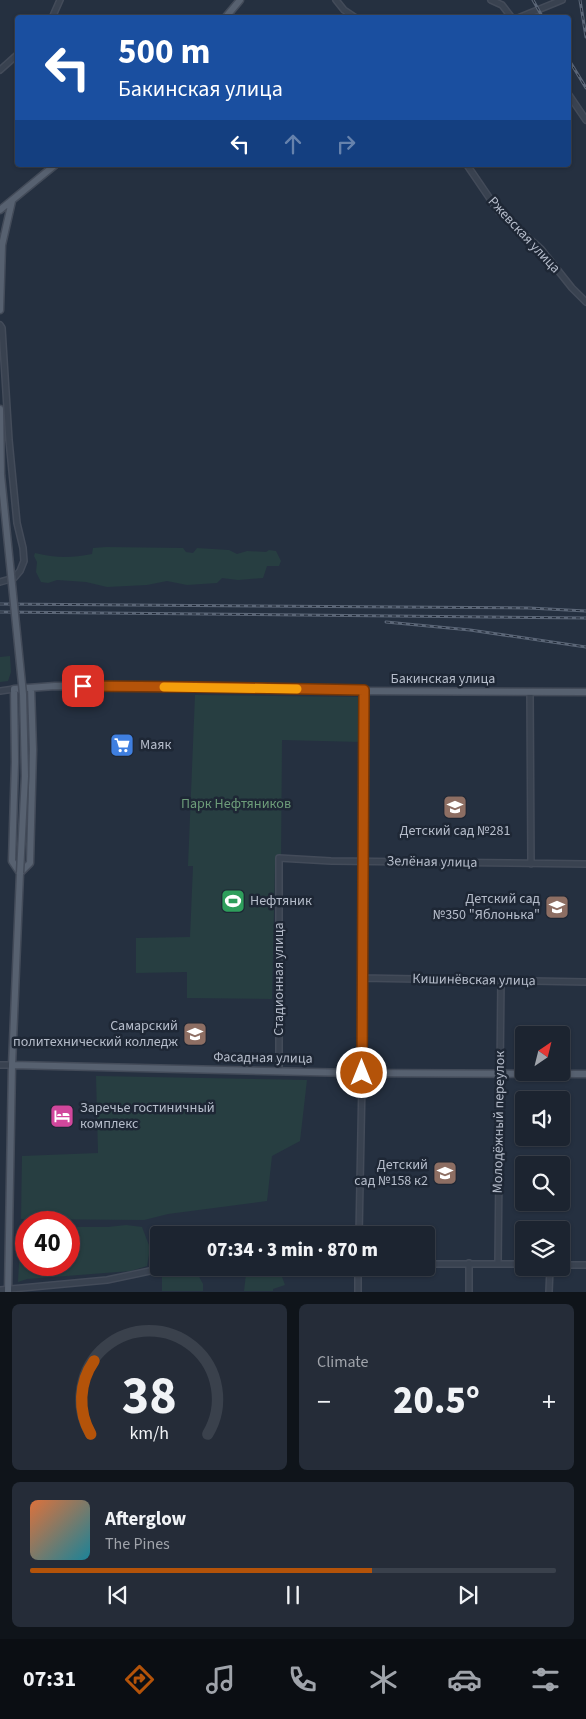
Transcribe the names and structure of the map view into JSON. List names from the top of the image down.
{
  "streets": {
    "main road": ["Бакинская улица", "Фасадная улица"],
    "street": [
      "Ржевская улица",
      "Зелёная улица",
      "Стадионная улица",
      "Кишинёвская улица",
      "Молодёжный переулок"
    ]
  },
  "crossings": [
    ["Зелёная улица", "Стадионная улица"],
    ["Стадионная улица", "Фасадная улица"],
    ["Кишинёвская улица", "Молодёжный переулок"],
    ["Фасадная улица", "Молодёжный переулок"]
  ],
  "parks": ["Парк Нефтяников"],
  "places": {
    "supermarket": ["Маяк"],
    "school or university": [
      "Детский сад №281",
      "Детский сад №350 \"Яблонька\"",
      "Самарский политехнический колледж",
      "Детский сад №158 к2"
    ],
    "sports": ["Нефтяник"],
    "hotel": ["Заречье гостиничный комплекс"]
  },
  "north": "top right",
  "page": {
    "turn": ["500 m", "Бакинская улица"],
    "limit": "40",
    "trip": "07:34 · 3 min · 870 m",
    "tile": "Climate",
    "heat": ["−", "20.5°", "+"],
    "song": ["Afterglow", "The Pines"],
    "tabs": "07:31",
    "gauge": ["38", "km/h"]
  }
}
